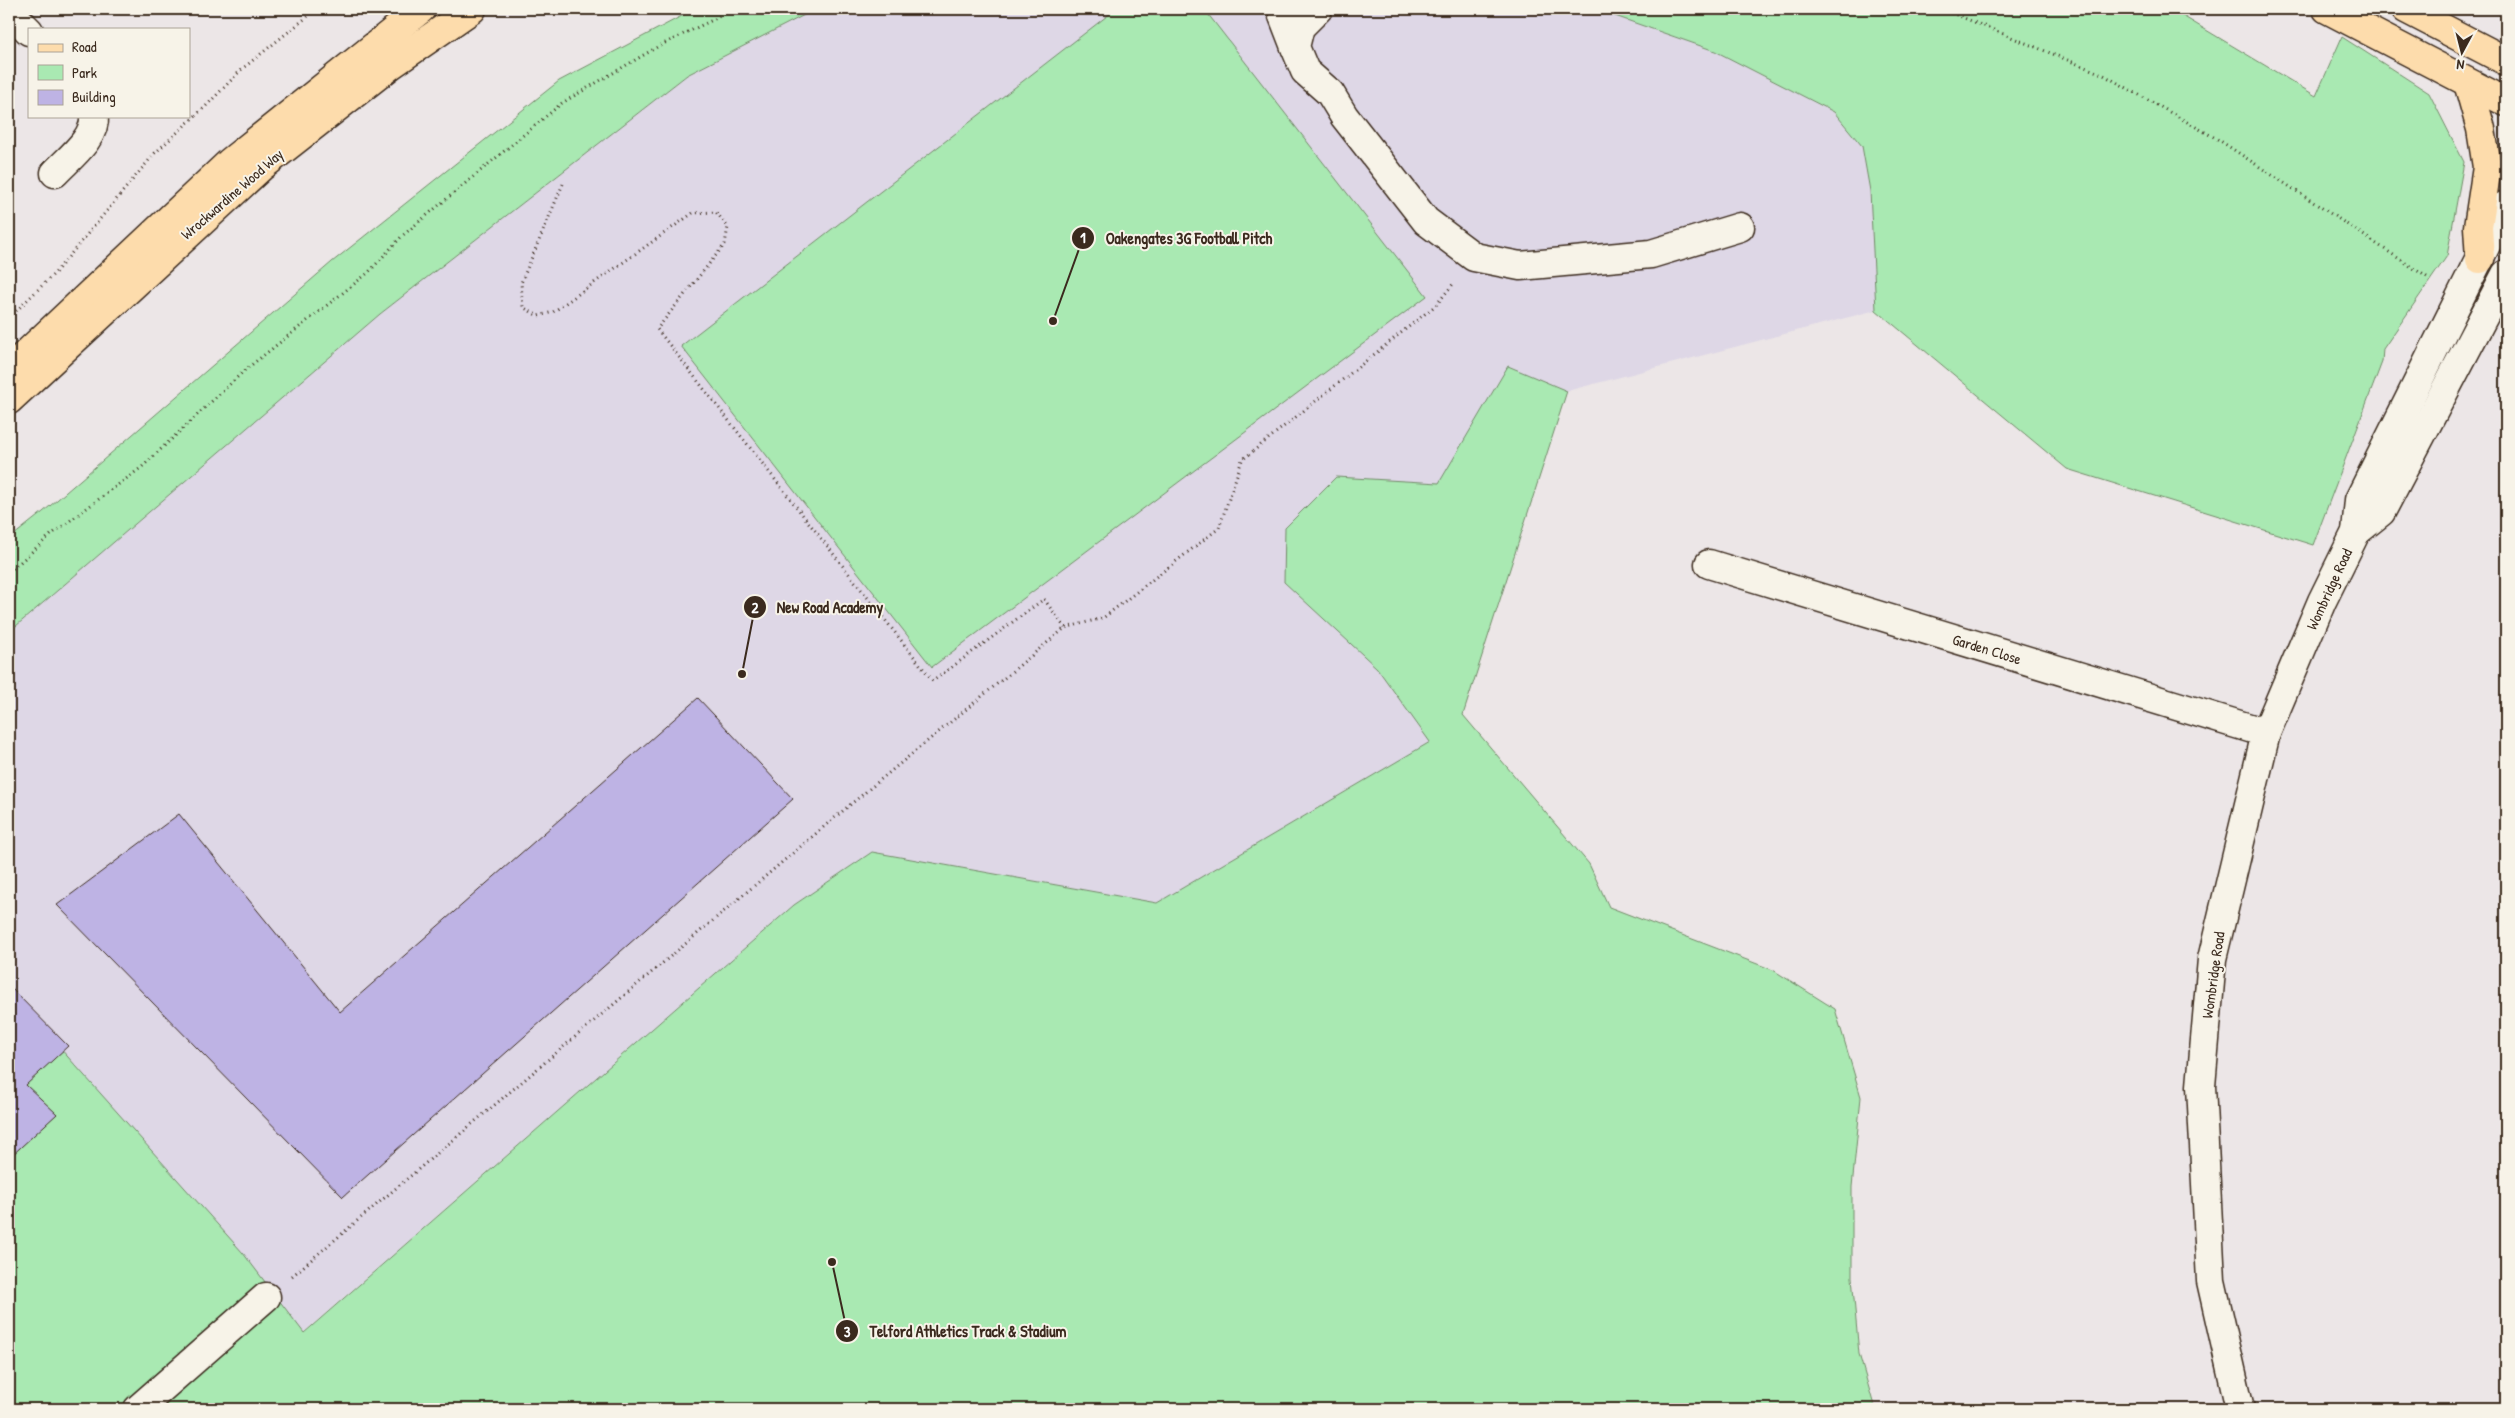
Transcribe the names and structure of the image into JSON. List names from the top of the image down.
{
  "streets": {
    "main road": ["Wrockwardine Wood Way"],
    "street": ["Wombridge Road", "Garden Close"]
  },
  "crossings": [
    ["Wombridge Road", "Garden Close"]
  ],
  "places": ["Oakengates 3G Football Pitch", "New Road Academy", "Telford Athletics Track & Stadium"],
  "legend": ["Road", "Park", "Building"],
  "north": "bottom"
}
